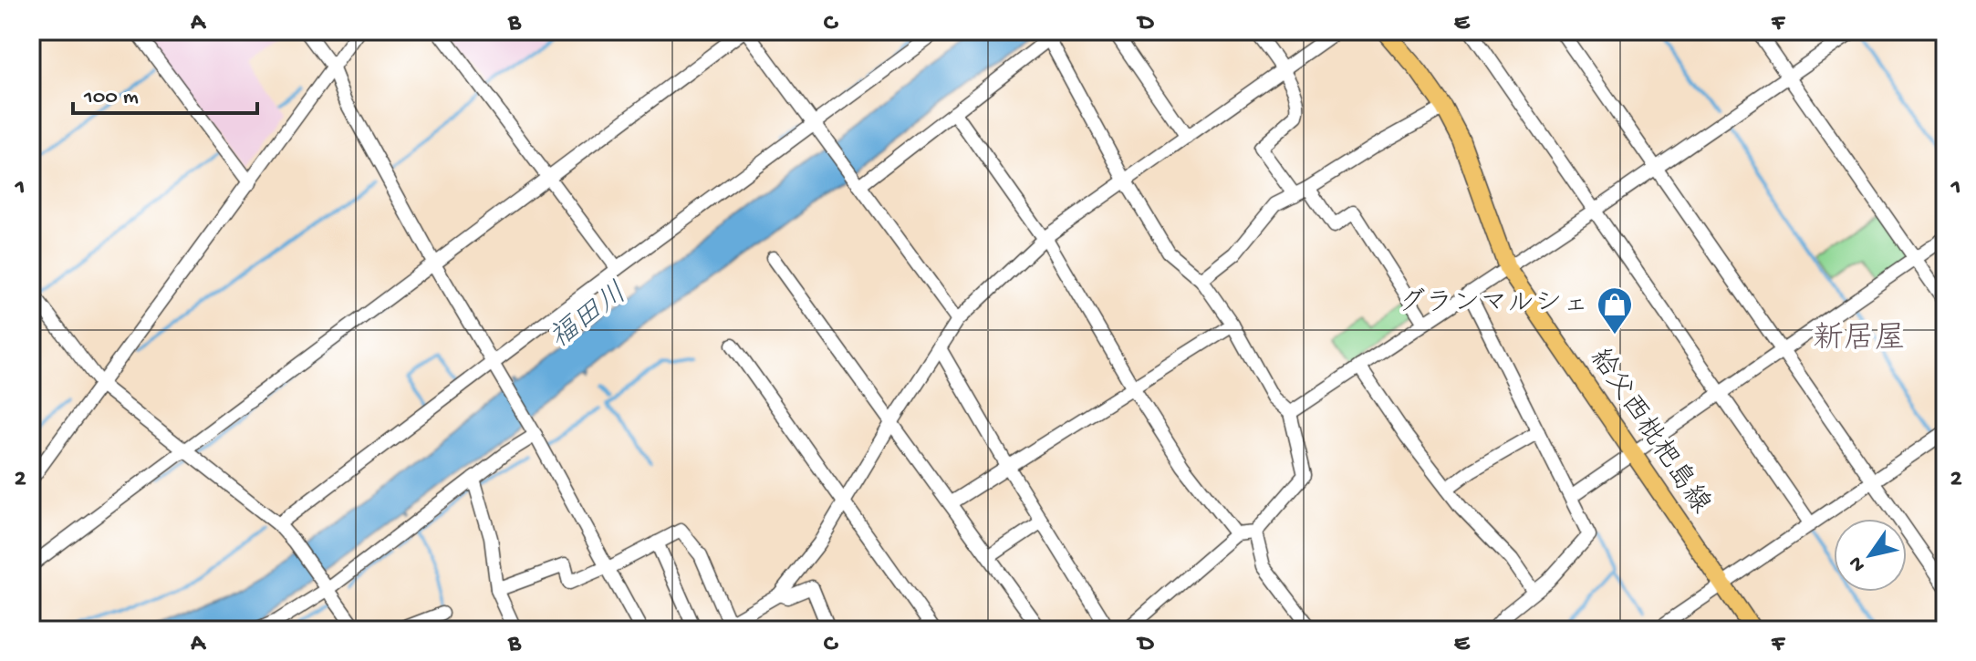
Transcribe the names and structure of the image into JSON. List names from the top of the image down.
{
  "streets": {
    "main road": ["給父西枇杷島線"]
  },
  "districts": ["新居屋"],
  "water": ["福田川"],
  "places": {
    "shop": ["グランマルシェ"]
  },
  "scale_bar": "100 m",
  "north": "bottom left",
  "grid": {
    "columns": [
      "A",
      "B",
      "C",
      "D",
      "E",
      "F"
    ],
    "rows": ["1", "2"]
  }
}
